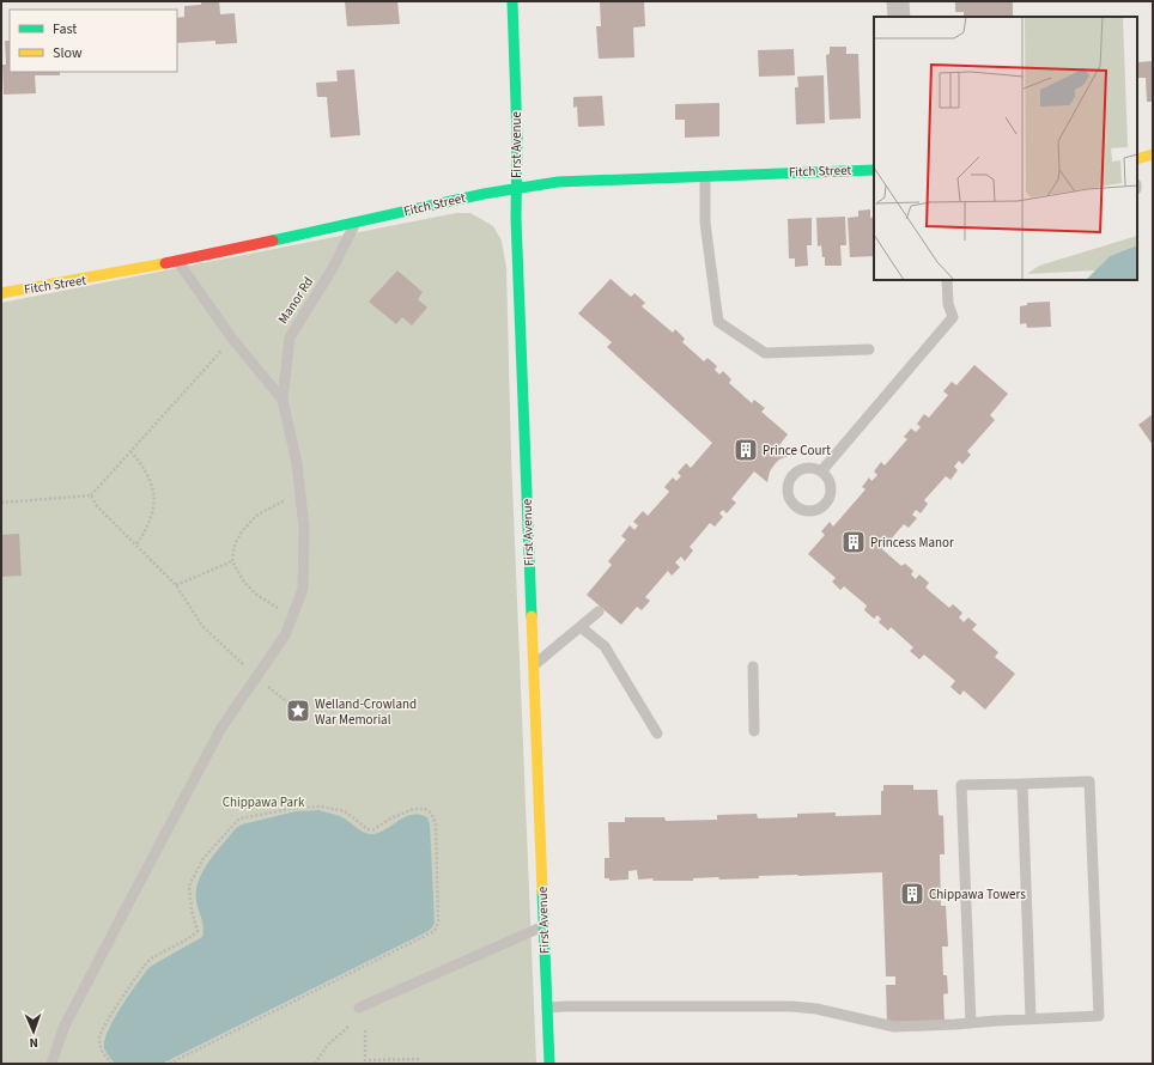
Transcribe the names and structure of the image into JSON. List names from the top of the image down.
{
  "streets": {
    "street": ["First Avenue", "Fitch Street"],
    "lane": ["Manor Rd"]
  },
  "crossings": [
    ["First Avenue", "Fitch Street"],
    ["Fitch Street", "Manor Rd"]
  ],
  "parks": ["Chippawa Park"],
  "places": {
    "building": ["Prince Court", "Princess Manor", "Chippawa Towers"],
    "place": ["Welland-Crowland War Memorial"]
  },
  "legend": ["Fast", "Slow"],
  "north": "bottom"
}
